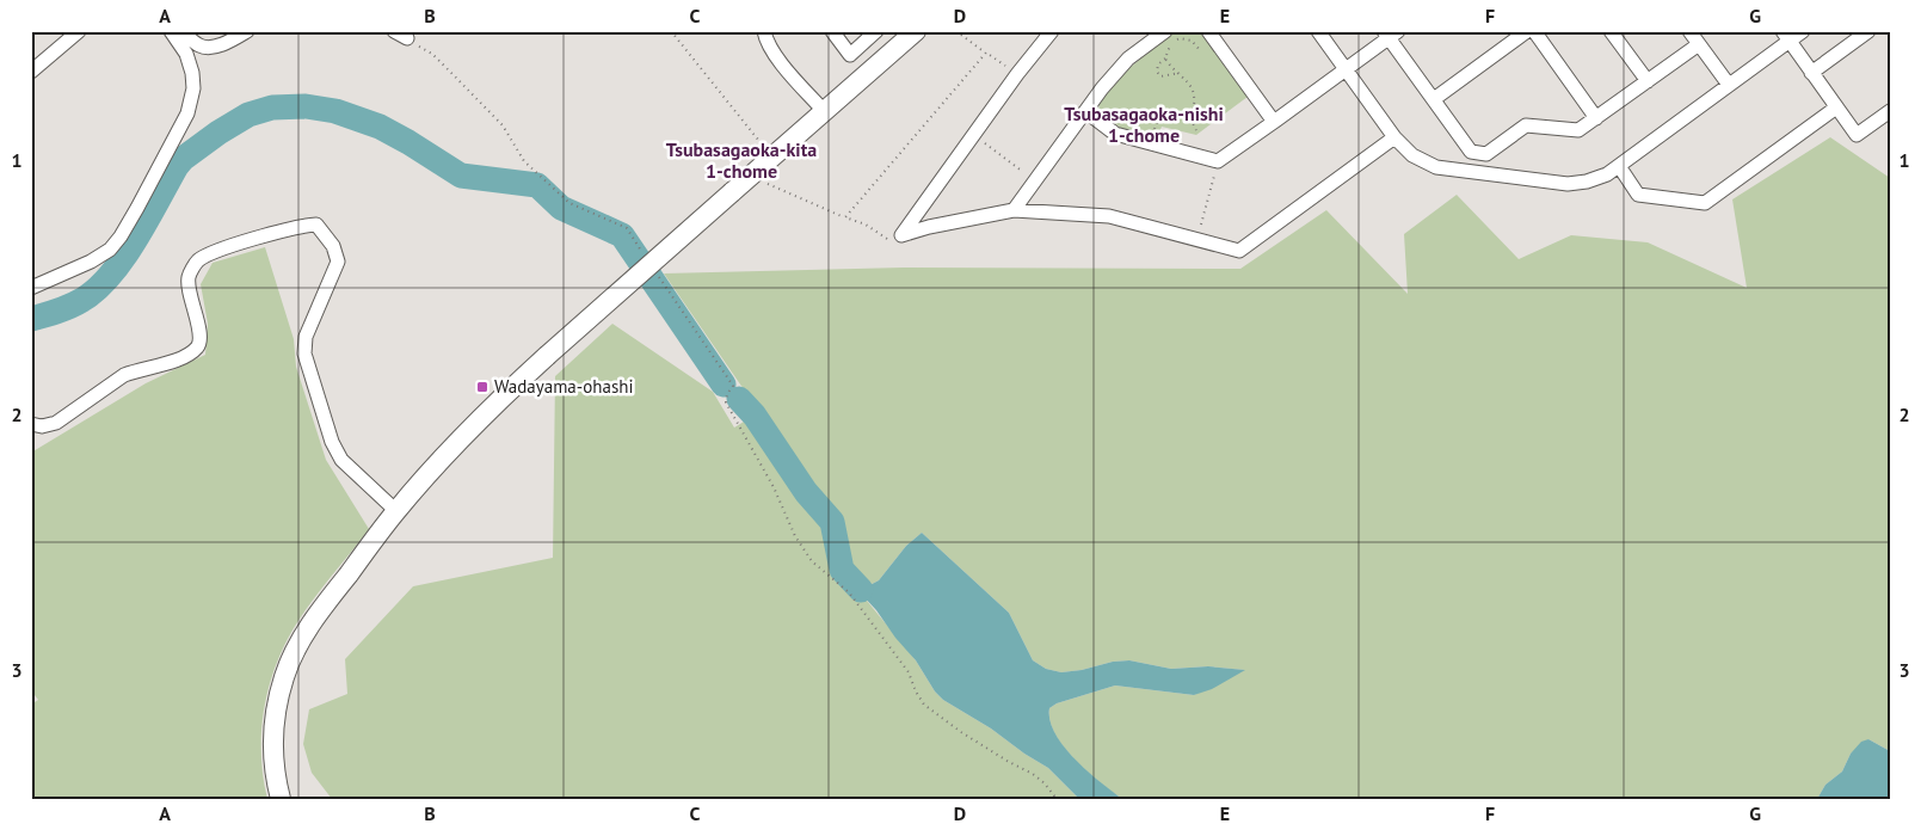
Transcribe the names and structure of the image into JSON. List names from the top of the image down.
{
  "districts": ["Tsubasagaoka-nishi 1-chome", "Tsubasagaoka-kita 1-chome"],
  "places": {
    "transit": ["Wadayama-ohashi"]
  },
  "grid": {
    "columns": [
      "A",
      "B",
      "C",
      "D",
      "E",
      "F",
      "G"
    ],
    "rows": ["1", "2", "3"]
  }
}
